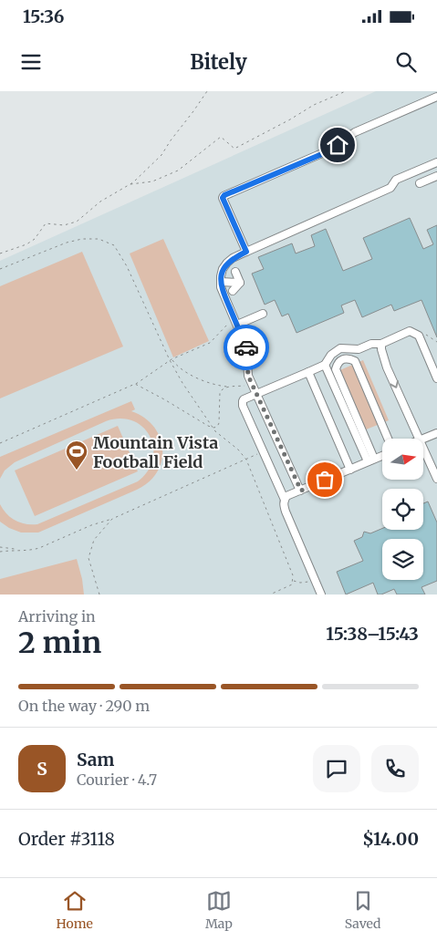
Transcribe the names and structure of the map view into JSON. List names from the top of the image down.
{
  "places": {
    "sports": ["Mountain Vista Football Field"]
  },
  "north": "right",
  "page": {
    "status": "15:36",
    "header": "Bitely",
    "heading": ["2 min", "Arriving in", "15:38–15:43"],
    "panel": [
      "Sam",
      "Courier · 4.7",
      "Order #3118",
      "$14.00"
    ],
    "bar": "On the way · 290 m",
    "round": "S",
    "tabs": ["Home", "Map", "Saved"]
  }
}
